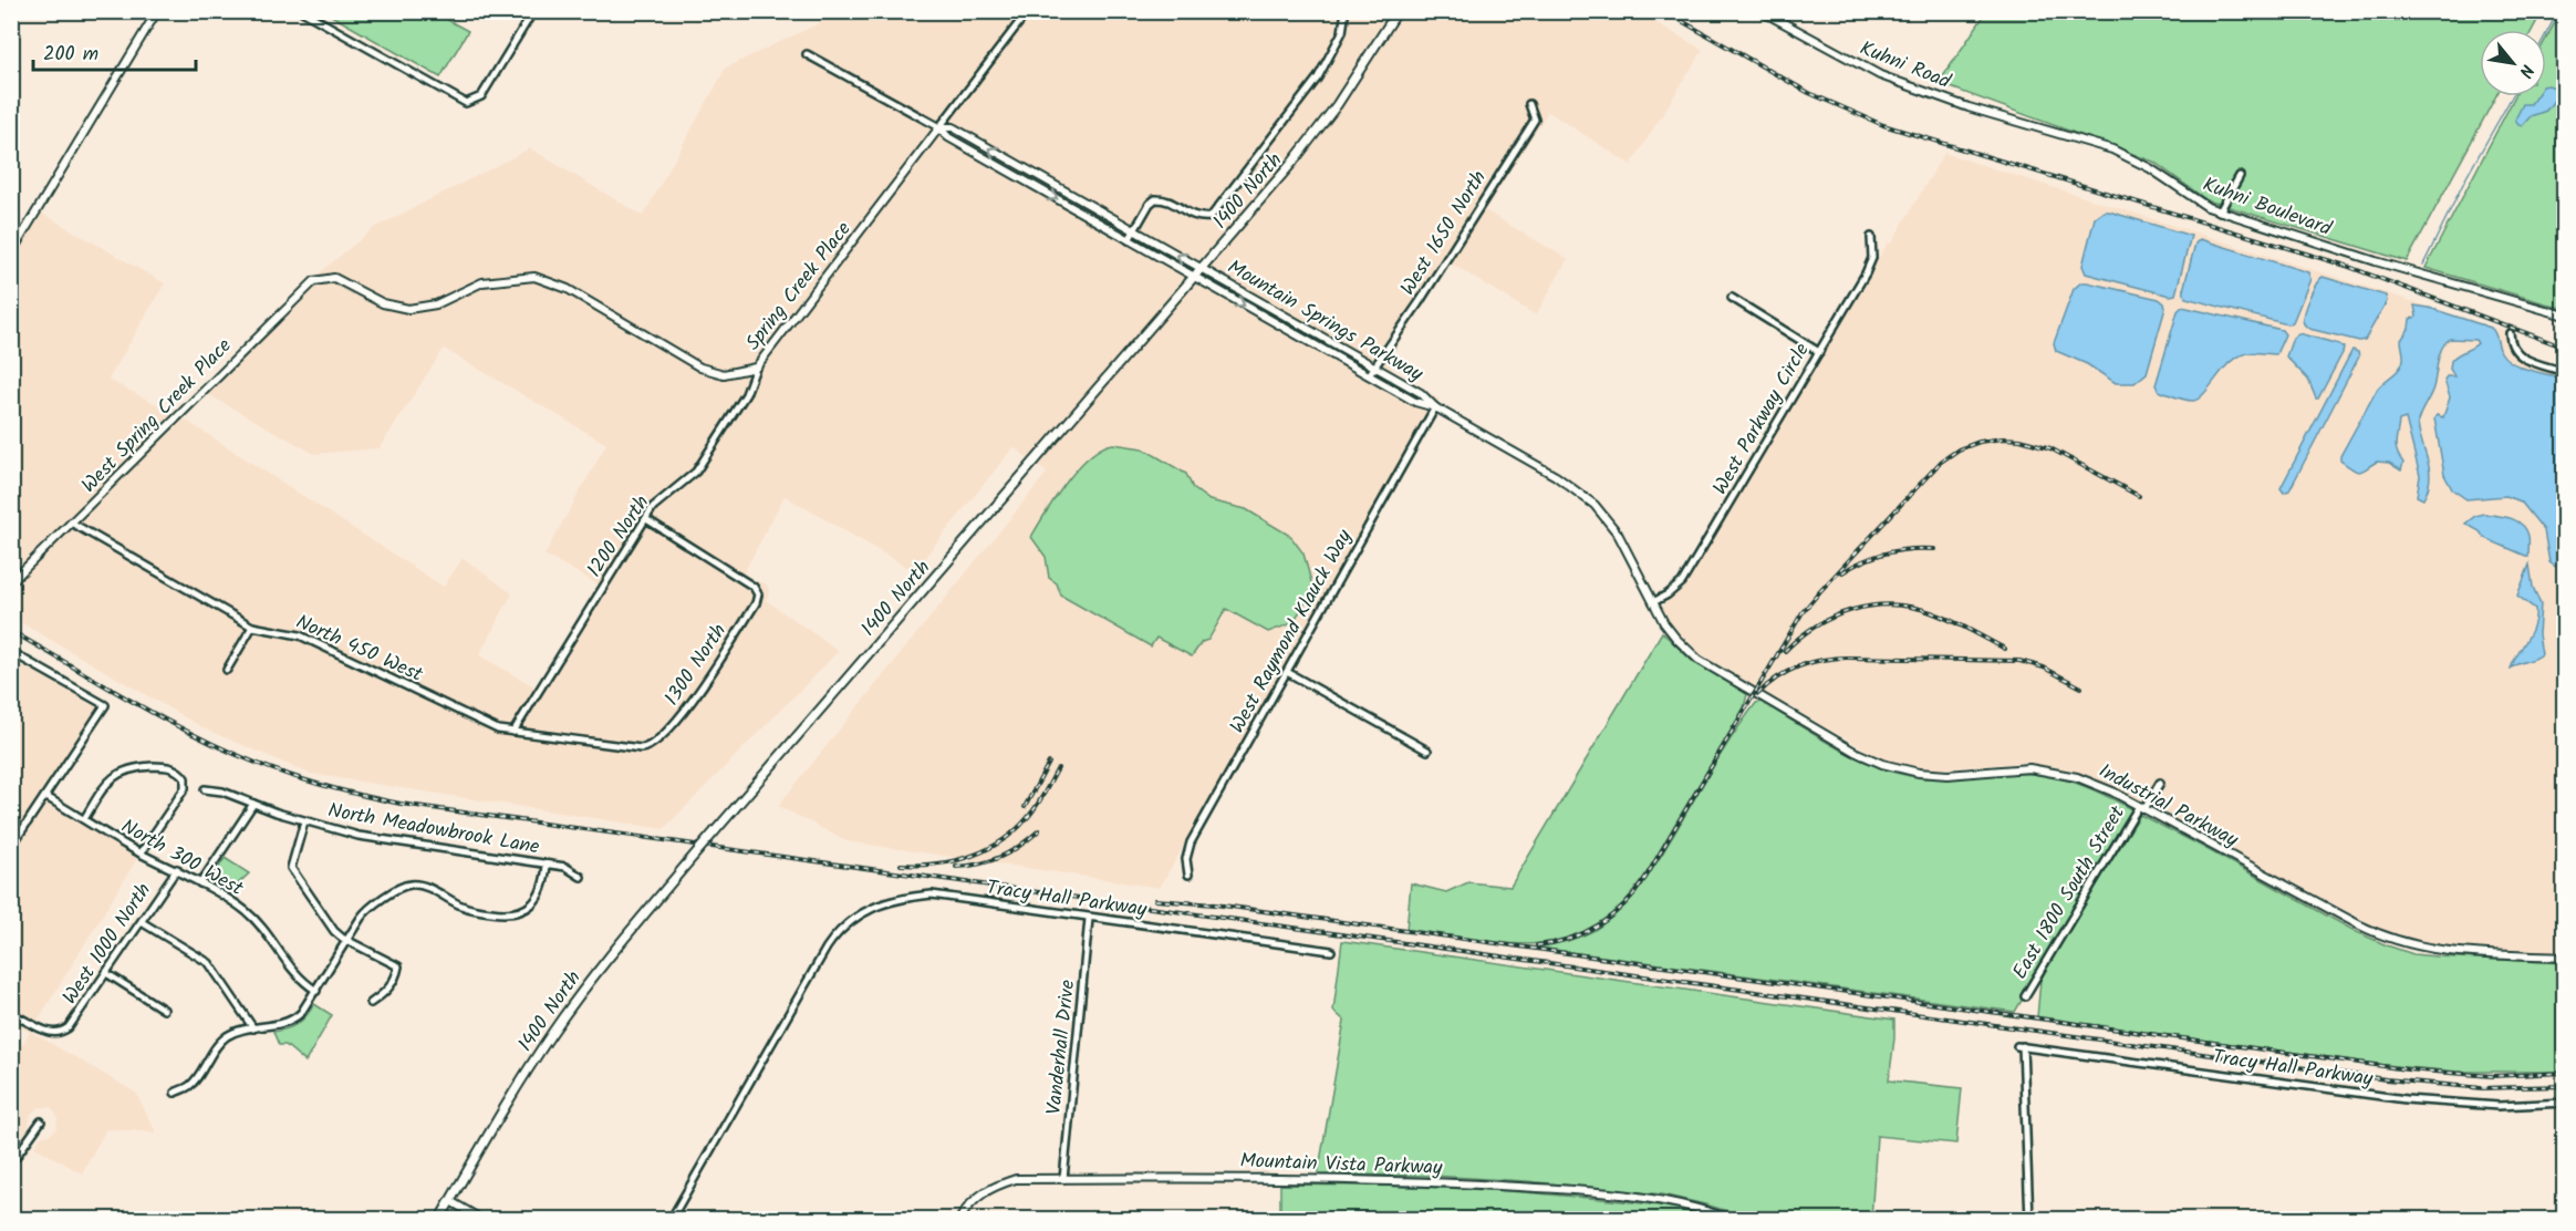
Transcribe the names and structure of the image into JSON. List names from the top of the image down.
{
  "streets": {
    "main road": ["1400 North"],
    "street": [
      "Kuhni Road",
      "Kuhni Boulevard",
      "West 1650 North",
      "Spring Creek Place",
      "Mountain Springs Parkway",
      "West Spring Creek Place",
      "West Parkway Circle",
      "1200 North",
      "West Raymond Klauck Way",
      "North 450 West",
      "1300 North",
      "Industrial Parkway",
      "North Meadowbrook Lane",
      "North 300 West",
      "East 1800 South Street",
      "Tracy Hall Parkway",
      "West 1000 North",
      "Vanderhall Drive",
      "Mountain Vista Parkway"
    ]
  },
  "crossings": [
    ["Kuhni Road", "Kuhni Boulevard"],
    ["1400 North", "Mountain Springs Parkway"],
    ["West 1650 North", "Mountain Springs Parkway"],
    ["Spring Creek Place", "Mountain Springs Parkway"],
    ["Spring Creek Place", "West Spring Creek Place"],
    ["Spring Creek Place", "1200 North"],
    ["Mountain Springs Parkway", "West Raymond Klauck Way"],
    ["Mountain Springs Parkway", "Industrial Parkway"],
    ["West Spring Creek Place", "North 450 West"],
    ["West Parkway Circle", "Industrial Parkway"],
    ["1200 North", "North 450 West"],
    ["1200 North", "1300 North"],
    ["West Raymond Klauck Way", "Industrial Parkway"],
    ["North 450 West", "1300 North"],
    ["Industrial Parkway", "East 1800 South Street"],
    ["North 300 West", "West 1000 North"],
    ["Tracy Hall Parkway", "Vanderhall Drive"],
    ["Vanderhall Drive", "Mountain Vista Parkway"]
  ],
  "scale_bar": "200 m",
  "north": "bottom right"
}
